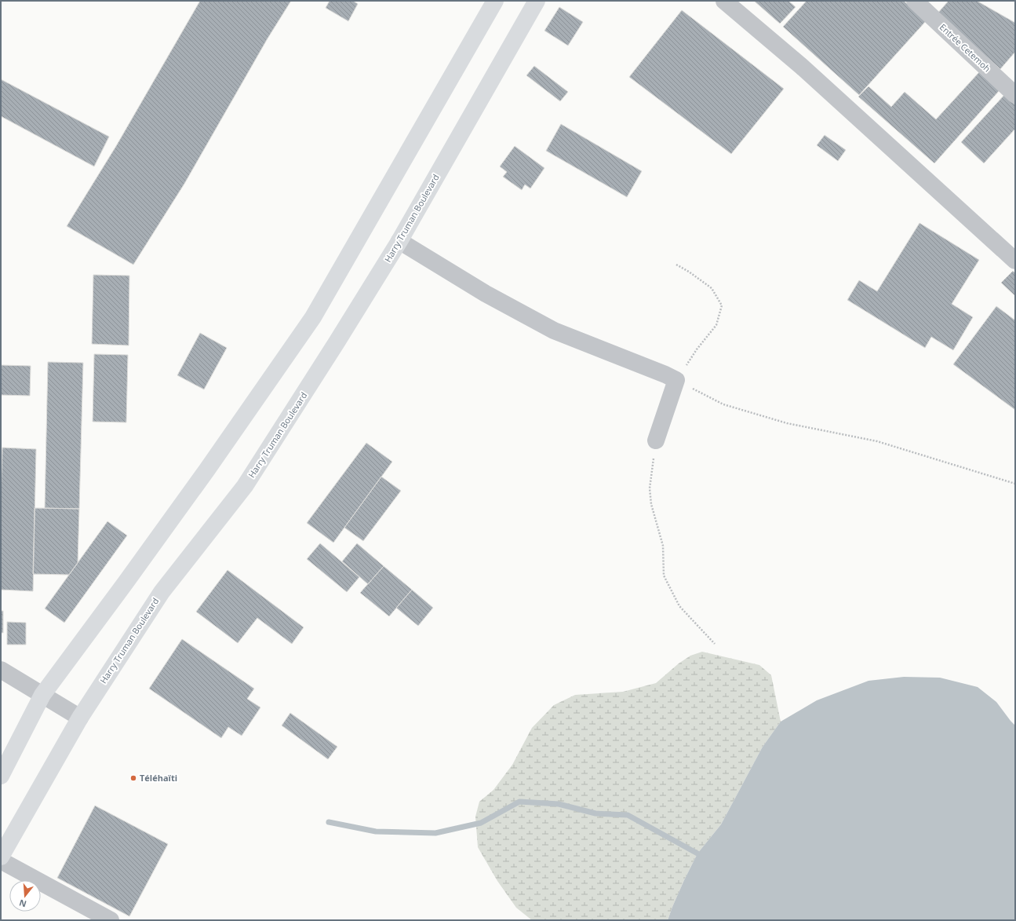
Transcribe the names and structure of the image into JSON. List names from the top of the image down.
{
  "streets": {
    "main road": ["Harry Truman Boulevard"],
    "street": ["Entrée Cetemoh"]
  },
  "places": ["Téléhaïti"],
  "north": "bottom"
}
